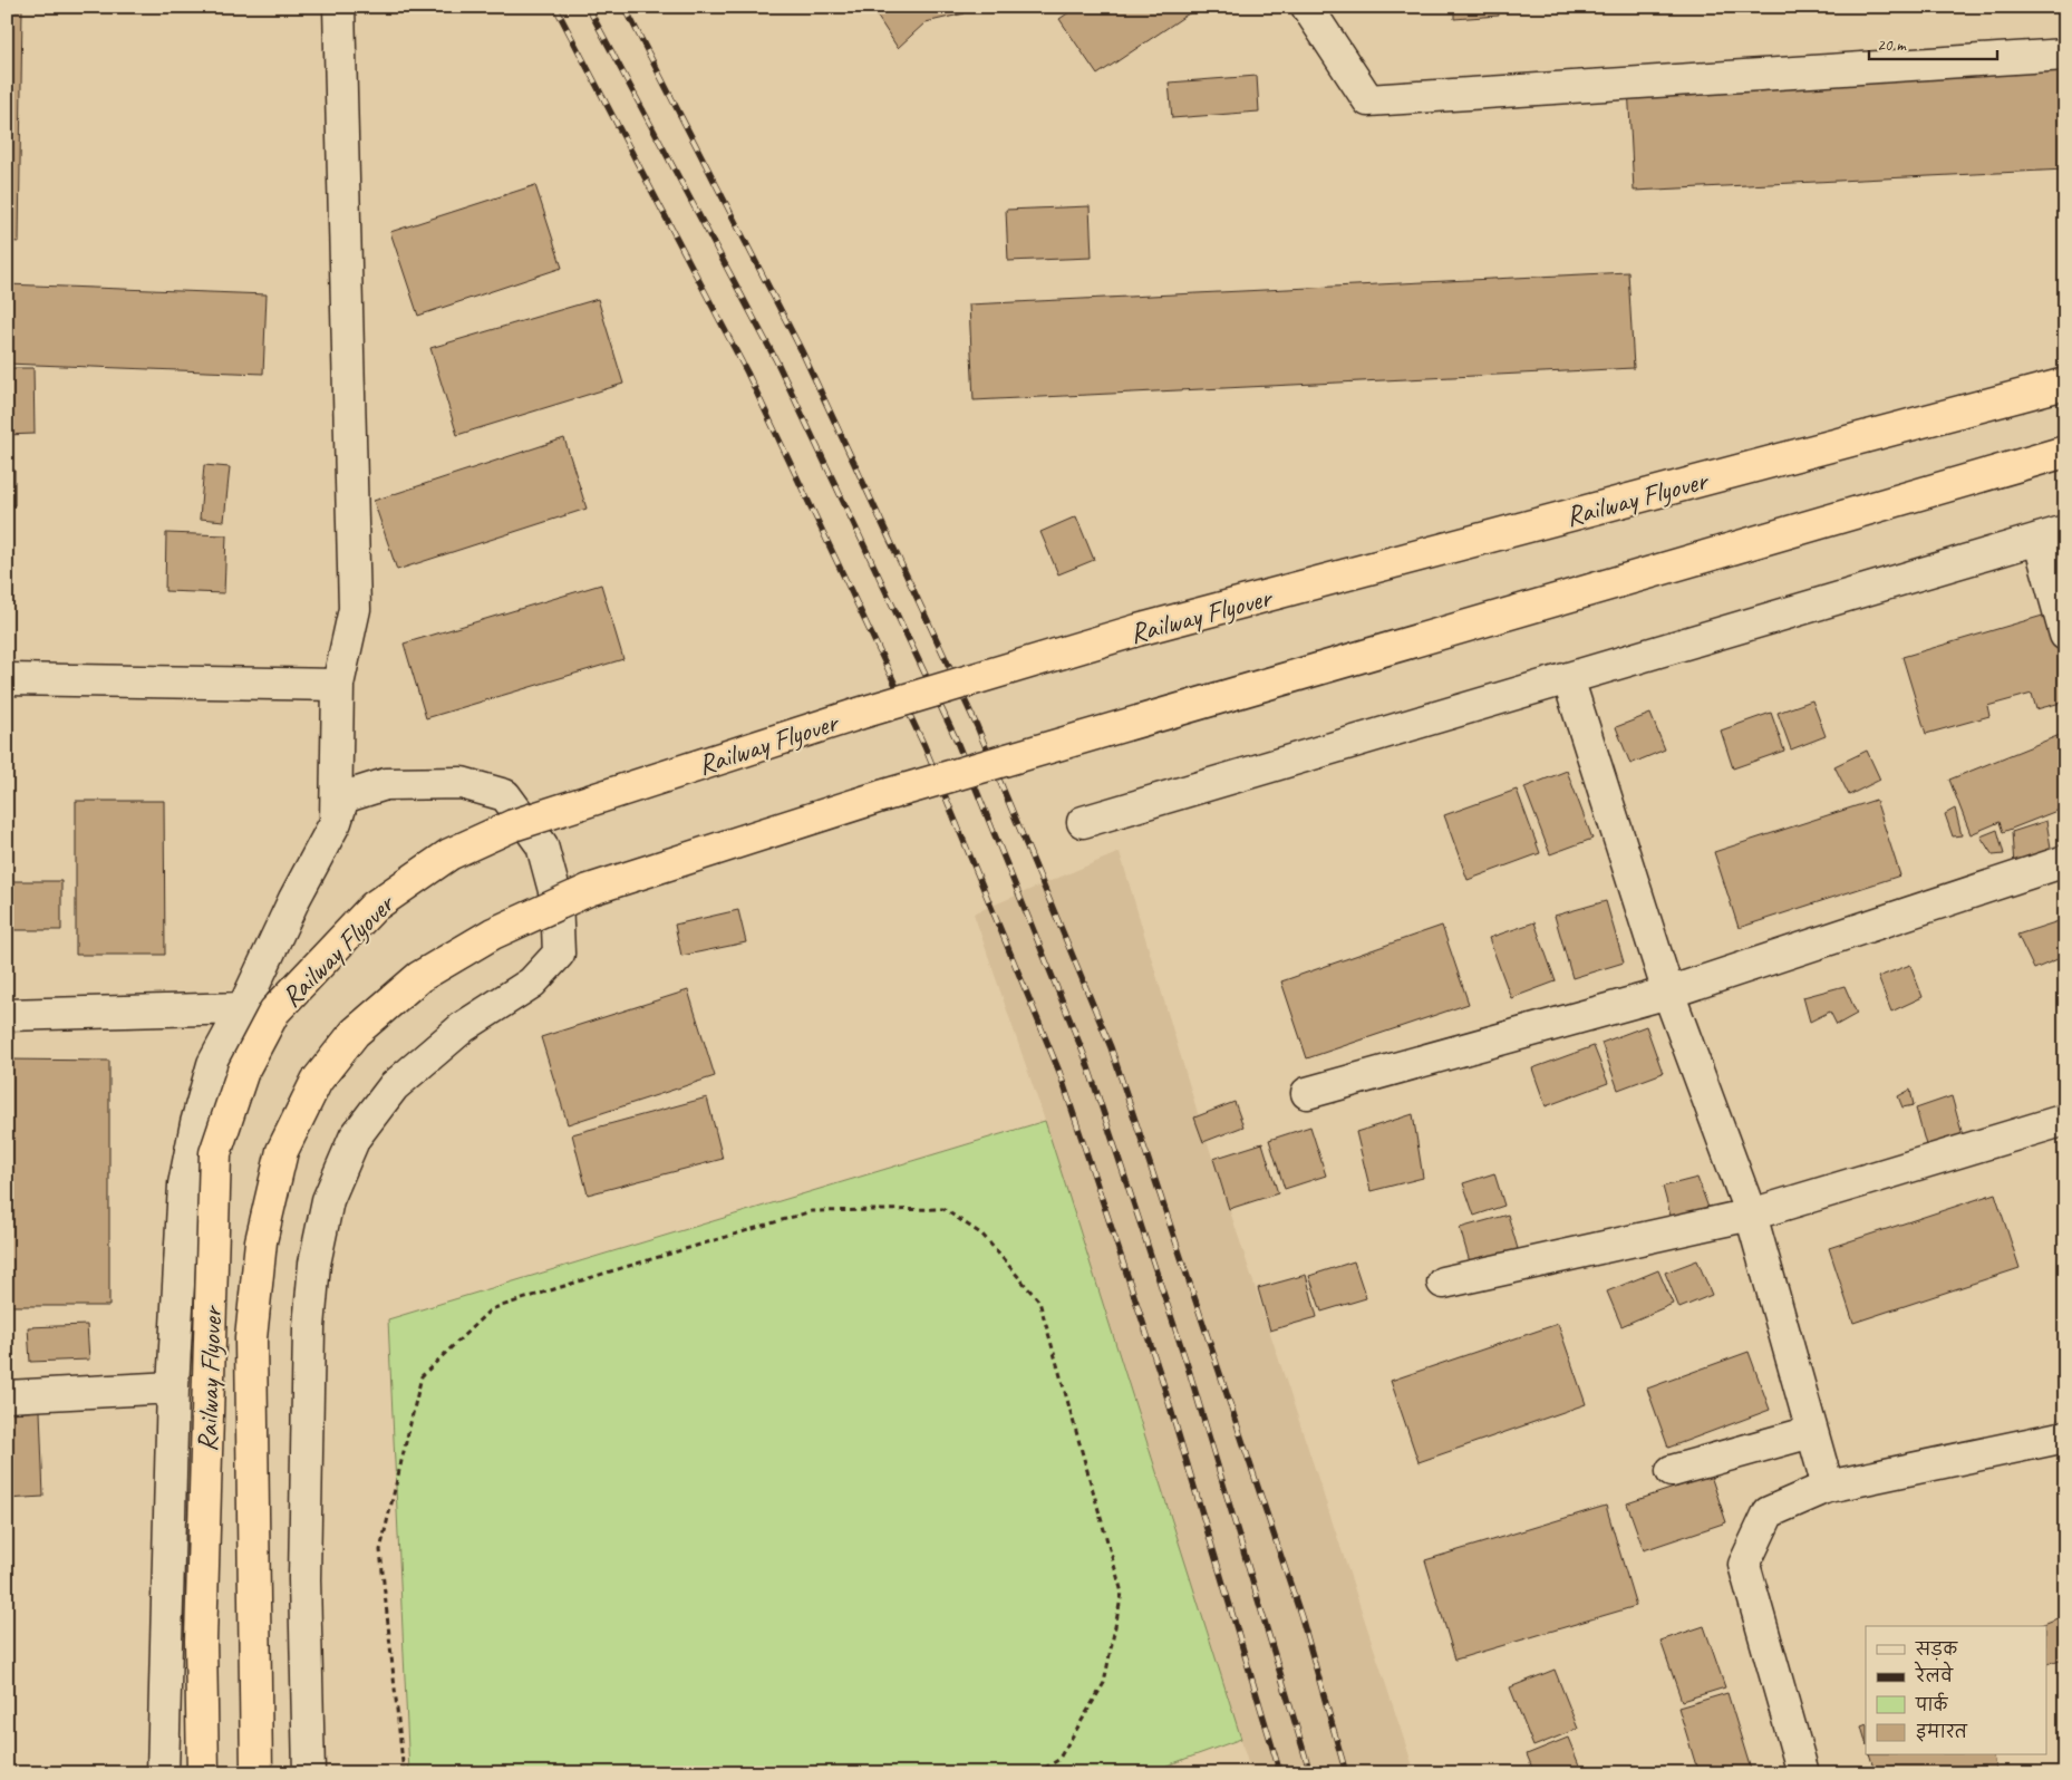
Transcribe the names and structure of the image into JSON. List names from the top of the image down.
{
  "streets": {
    "main road": ["Railway Flyover"]
  },
  "legend": [
    "सड़क",
    "रेलवे",
    "पार्क",
    "इमारत"
  ],
  "scale_bar": "20 m"
}
